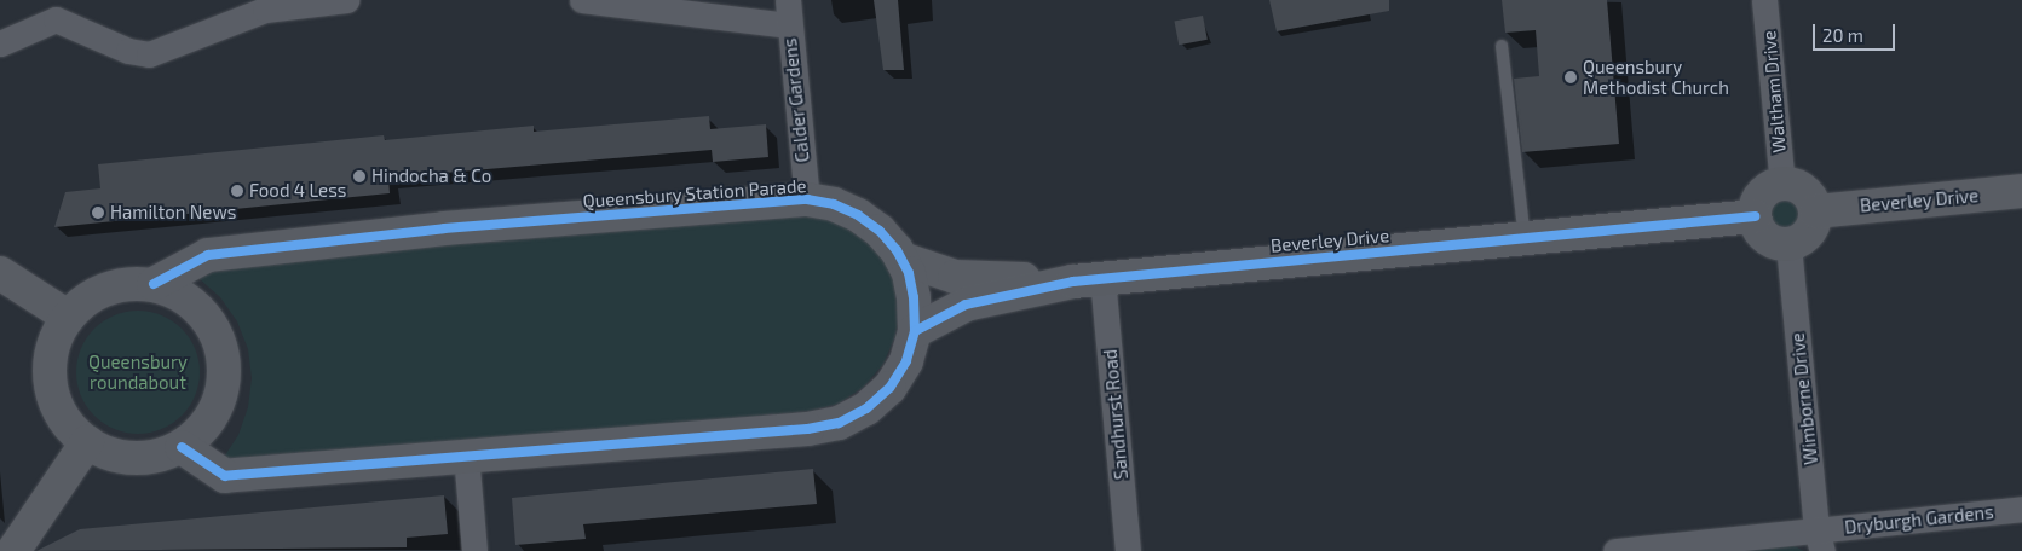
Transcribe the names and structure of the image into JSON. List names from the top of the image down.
{
  "streets": {
    "street": [
      "Waltham Drive",
      "Calder Gardens",
      "Queensbury Station Parade",
      "Beverley Drive",
      "Wimborne Drive",
      "Sandhurst Road",
      "Dryburgh Gardens"
    ]
  },
  "crossings": [
    ["Waltham Drive", "Beverley Drive"],
    ["Waltham Drive", "Wimborne Drive"],
    ["Calder Gardens", "Queensbury Station Parade"],
    ["Queensbury Station Parade", "Beverley Drive"],
    ["Beverley Drive", "Wimborne Drive"],
    ["Beverley Drive", "Sandhurst Road"],
    ["Wimborne Drive", "Dryburgh Gardens"]
  ],
  "parks": ["Queensbury roundabout"],
  "places": [
    "Queensbury Methodist Church",
    "Hindocha & Co",
    "Food 4 Less",
    "Hamilton News"
  ],
  "scale_bar": "20 m"
}
